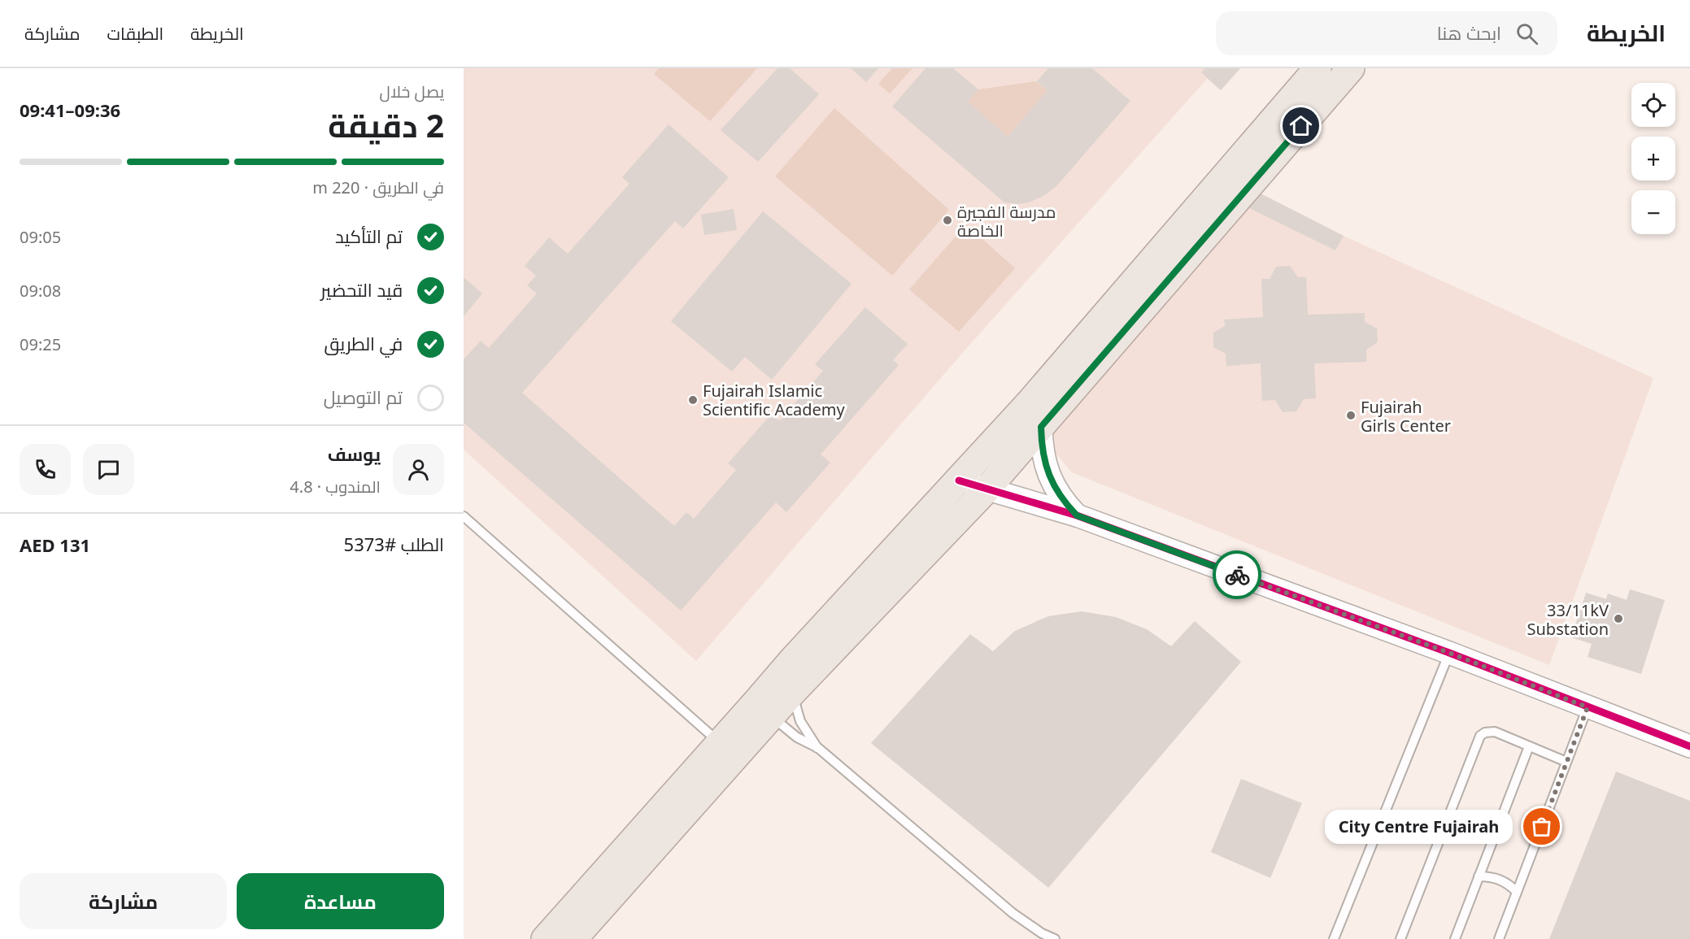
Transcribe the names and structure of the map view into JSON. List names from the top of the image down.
{
  "places": [
    "مدرسة الفجيرة الخاصة",
    "Fujairah Islamic Scientific Academy",
    "Fujairah Girls Center",
    "33/11kV Substation",
    "City Centre Fujairah"
  ],
  "page": {
    "header": "الخريطة",
    "search": "ابحث هنا",
    "nav": ["الخريطة", "الطبقات", "مشاركة"],
    "heading": ["2 دقيقة", "يصل خلال", "09:36–09:41"],
    "panel": [
      "يوسف",
      "المندوب · 4.8",
      "الطلب #5373",
      "AED 131"
    ],
    "map_buttons": ["+", "−"],
    "bar": "في الطريق · 220 m",
    "list": [
      ["تم التأكيد", "09:05"],
      ["قيد التحضير", "09:08"],
      ["في الطريق", "09:25"],
      "تم التوصيل"
    ],
    "bubble": "City Centre Fujairah",
    "buttons": ["مساعدة", "مشاركة"]
  }
}
